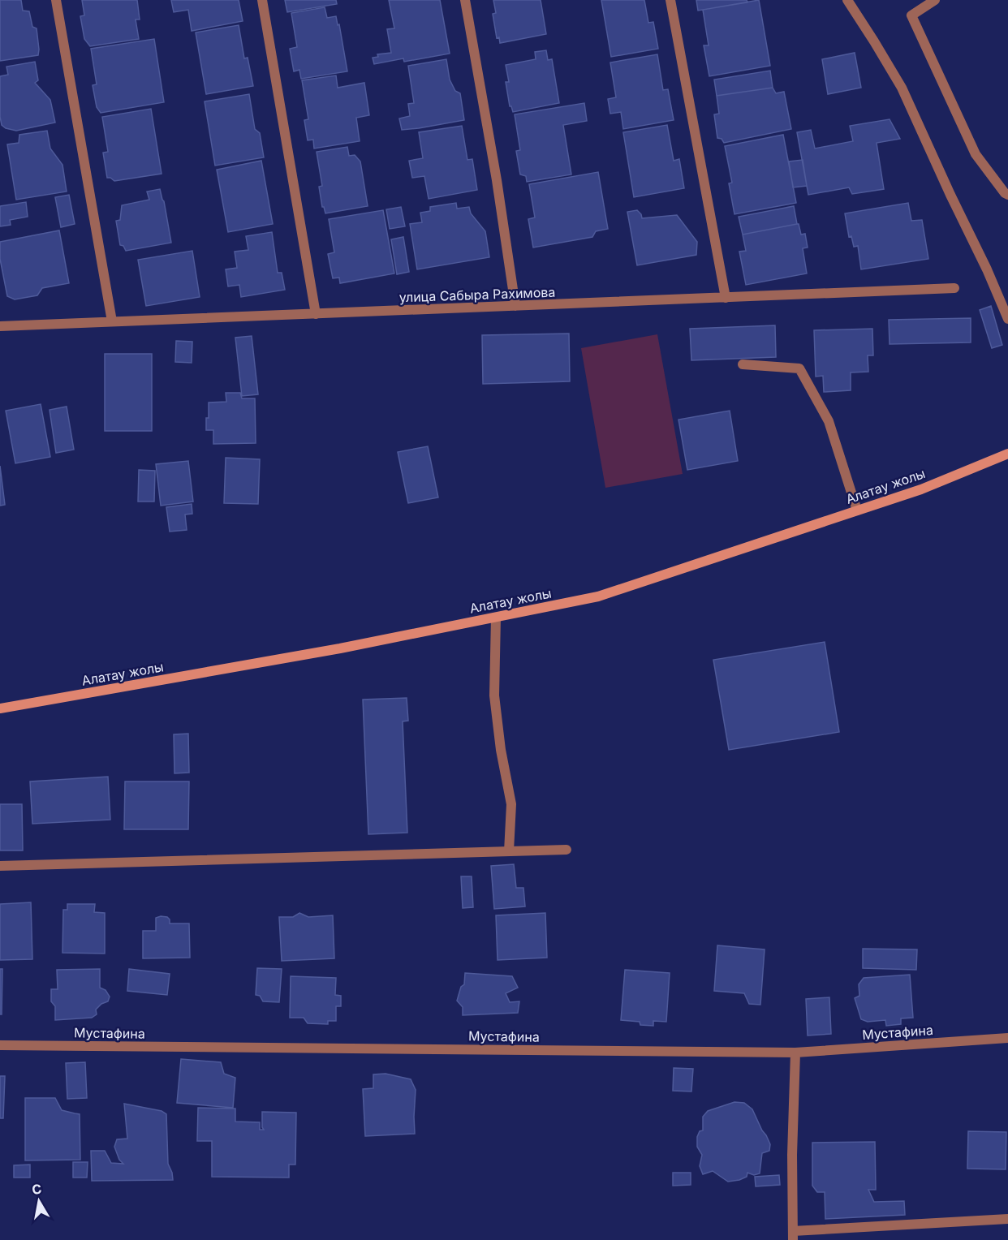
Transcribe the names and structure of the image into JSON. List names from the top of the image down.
{
  "streets": {
    "main road": ["Алатау жолы"],
    "street": ["улица Сабыра Рахимова", "Мустафина"]
  },
  "north": "top"
}
